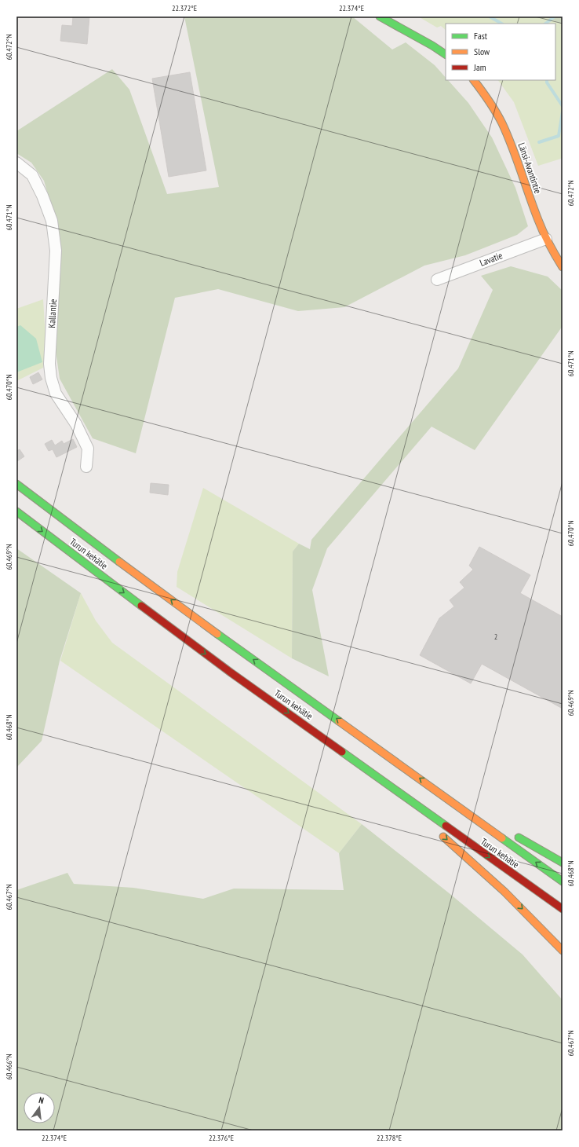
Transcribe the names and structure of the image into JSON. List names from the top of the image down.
{
  "streets": {
    "main road": ["Länsi-Avantintie", "Turun kehätie"],
    "street": ["Lavatie", "Kallantie"]
  },
  "crossings": [
    ["Länsi-Avantintie", "Lavatie"]
  ],
  "house_numbers": ["2"],
  "legend": ["Fast", "Slow", "Jam"],
  "north": "top",
  "coordinates": [
    "22.372°E",
    "22.374°E",
    "60.472°N",
    "60.471°N",
    "60.470°N",
    "60.469°N",
    "60.468°N",
    "60.467°N",
    "60.466°N",
    "22.376°E",
    "22.378°E"
  ]
}
